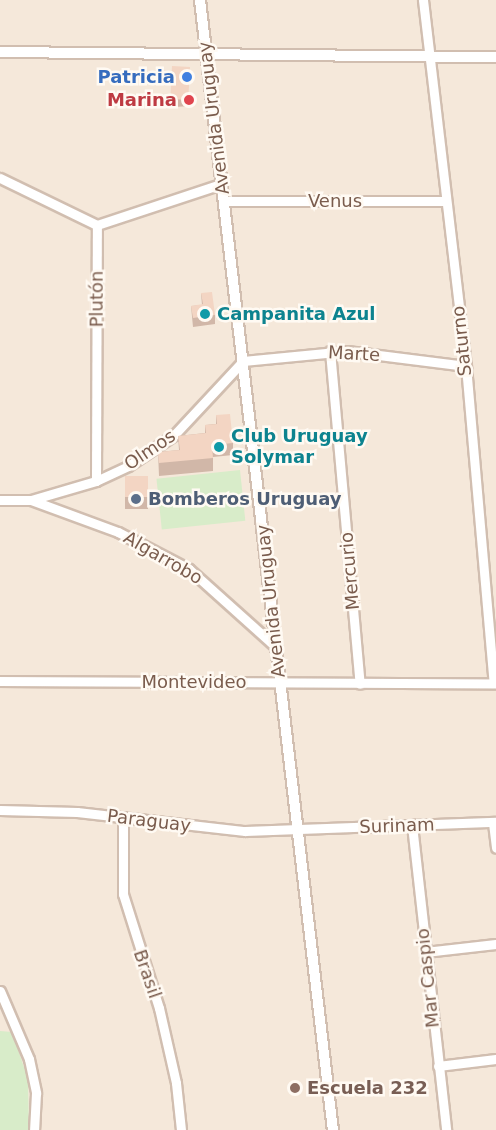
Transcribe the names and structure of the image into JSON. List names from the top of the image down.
{
  "streets": {
    "street": [
      "Avenida Uruguay",
      "Venus",
      "Plutón",
      "Saturno",
      "Marte",
      "Olmos",
      "Algarrobo",
      "Mercurio",
      "Montevideo",
      "Paraguay",
      "Surinam",
      "Brasil",
      "Mar Caspio"
    ]
  },
  "crossings": [
    ["Avenida Uruguay", "Venus"],
    ["Avenida Uruguay", "Marte"],
    ["Avenida Uruguay", "Olmos"],
    ["Avenida Uruguay", "Algarrobo"],
    ["Avenida Uruguay", "Montevideo"],
    ["Avenida Uruguay", "Paraguay"],
    ["Avenida Uruguay", "Surinam"],
    ["Venus", "Saturno"],
    ["Plutón", "Olmos"],
    ["Saturno", "Marte"],
    ["Saturno", "Montevideo"],
    ["Marte", "Olmos"],
    ["Marte", "Mercurio"],
    ["Olmos", "Algarrobo"],
    ["Mercurio", "Montevideo"],
    ["Paraguay", "Surinam"],
    ["Paraguay", "Brasil"],
    ["Surinam", "Mar Caspio"]
  ],
  "places": [
    "Patricia",
    "Marina",
    "Campanita Azul",
    "Club Uruguay Solymar",
    "Bomberos Uruguay",
    "Escuela 232"
  ]
}
